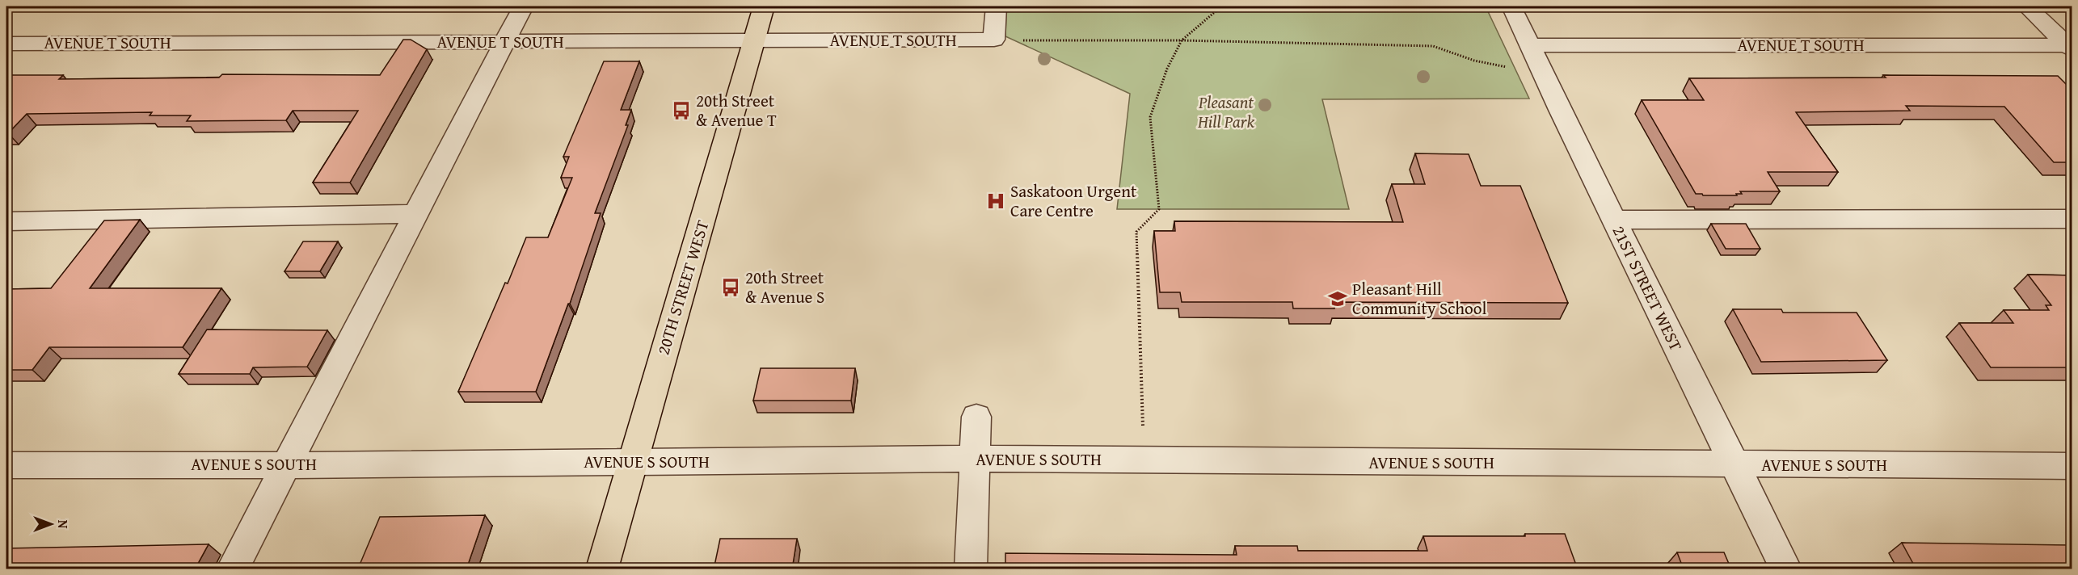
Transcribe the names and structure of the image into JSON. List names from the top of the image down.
{
  "streets": {
    "main road": ["20TH STREET WEST"],
    "street": ["AVENUE T SOUTH", "21ST STREET WEST", "AVENUE S SOUTH"]
  },
  "crossings": [
    ["AVENUE T SOUTH", "20TH STREET WEST"],
    ["AVENUE T SOUTH", "21ST STREET WEST"],
    ["20TH STREET WEST", "AVENUE S SOUTH"],
    ["21ST STREET WEST", "AVENUE S SOUTH"]
  ],
  "parks": ["Pleasant Hill Park"],
  "places": {
    "bus stop": ["20th Street & Avenue T", "20th Street & Avenue S"],
    "hospital": ["Saskatoon Urgent Care Centre"],
    "school or university": ["Pleasant Hill Community School"]
  },
  "north": "right"
}
